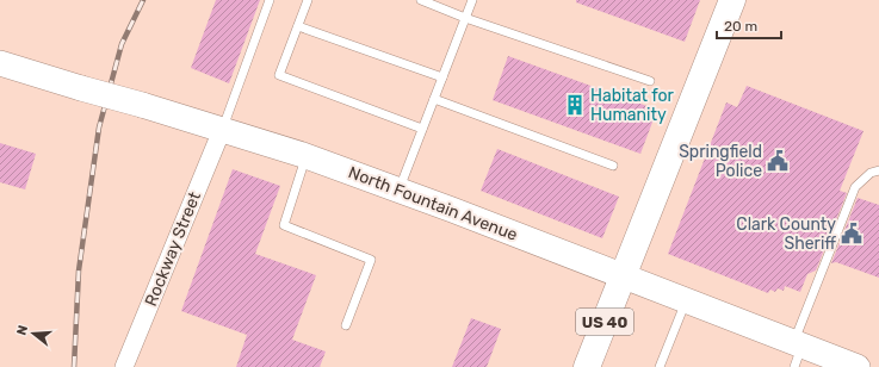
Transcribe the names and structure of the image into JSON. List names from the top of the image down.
{
  "streets": {
    "main road": ["US 40"],
    "street": ["North Fountain Avenue", "Rockway Street"]
  },
  "crossings": [
    ["North Fountain Avenue", "Rockway Street"],
    ["North Fountain Avenue", "US 40"]
  ],
  "places": {
    "building": ["Habitat for Humanity"],
    "public building": ["Springfield Police", "Clark County Sheriff"]
  },
  "scale_bar": "20 m",
  "north": "left"
}
